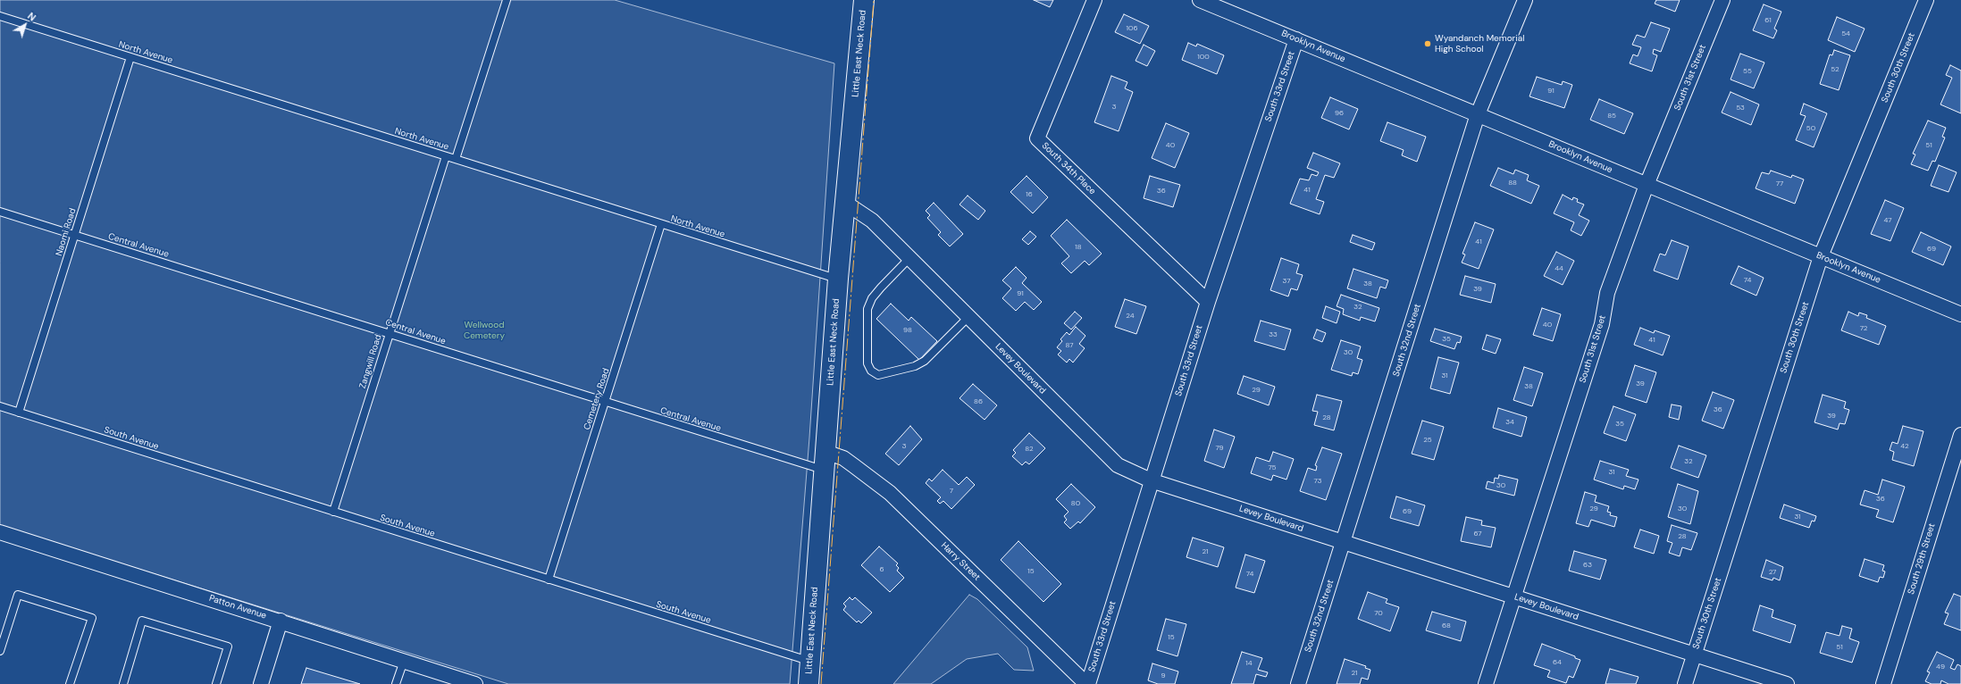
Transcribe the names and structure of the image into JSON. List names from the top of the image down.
{
  "streets": {
    "main road": ["Little East Neck Road"],
    "street": [
      "Brooklyn Avenue",
      "South 30th Street",
      "South 31st Street",
      "South 33rd Street",
      "South 34th Place",
      "South 32nd Street",
      "Levey Boulevard",
      "South 29th Street",
      "Harry Street",
      "Patton Avenue"
    ],
    "lane": [
      "North Avenue",
      "Naomi Road",
      "Central Avenue",
      "Zangwill Road",
      "Cemetery Road",
      "South Avenue"
    ]
  },
  "crossings": [
    ["Brooklyn Avenue", "South 30th Street"],
    ["Brooklyn Avenue", "South 31st Street"],
    ["Brooklyn Avenue", "South 33rd Street"],
    ["Brooklyn Avenue", "South 32nd Street"],
    ["North Avenue", "Little East Neck Road"],
    ["North Avenue", "Naomi Road"],
    ["North Avenue", "Zangwill Road"],
    ["North Avenue", "Cemetery Road"],
    ["Little East Neck Road", "Central Avenue"],
    ["Little East Neck Road", "Levey Boulevard"],
    ["Little East Neck Road", "South Avenue"],
    ["Little East Neck Road", "Harry Street"],
    ["South 30th Street", "Levey Boulevard"],
    ["South 31st Street", "Levey Boulevard"],
    ["South 33rd Street", "South 34th Place"],
    ["South 33rd Street", "Levey Boulevard"],
    ["South 33rd Street", "Harry Street"],
    ["Naomi Road", "Central Avenue"],
    ["Naomi Road", "South Avenue"],
    ["Central Avenue", "Zangwill Road"],
    ["Central Avenue", "Cemetery Road"],
    ["Central Avenue", "Harry Street"],
    ["South 32nd Street", "Levey Boulevard"],
    ["Zangwill Road", "South Avenue"],
    ["Cemetery Road", "South Avenue"]
  ],
  "parks": ["Wellwood Cemetery"],
  "places": ["Wyandanch Memorial High School"],
  "house_numbers": [
    "61",
    "106",
    "54",
    "100",
    "52",
    "55",
    "91",
    "3",
    "53",
    "96",
    "85",
    "50",
    "40",
    "51",
    "88",
    "77",
    "41",
    "36",
    "16",
    "47",
    "41",
    "18",
    "69",
    "44",
    "74",
    "37",
    "38",
    "39",
    "91",
    "32",
    "24",
    "40",
    "72",
    "98",
    "33",
    "35",
    "41",
    "87",
    "30",
    "31",
    "39",
    "38",
    "29",
    "86",
    "36",
    "39",
    "28",
    "34",
    "35",
    "25",
    "3",
    "42",
    "79",
    "82",
    "32",
    "75",
    "31",
    "73",
    "30",
    "7",
    "36",
    "80",
    "29",
    "30",
    "69",
    "31",
    "67",
    "28",
    "21",
    "63",
    "6",
    "15",
    "27",
    "74",
    "70",
    "68",
    "15",
    "51",
    "64",
    "14",
    "49",
    "21",
    "9"
  ],
  "north": "top right"
}
